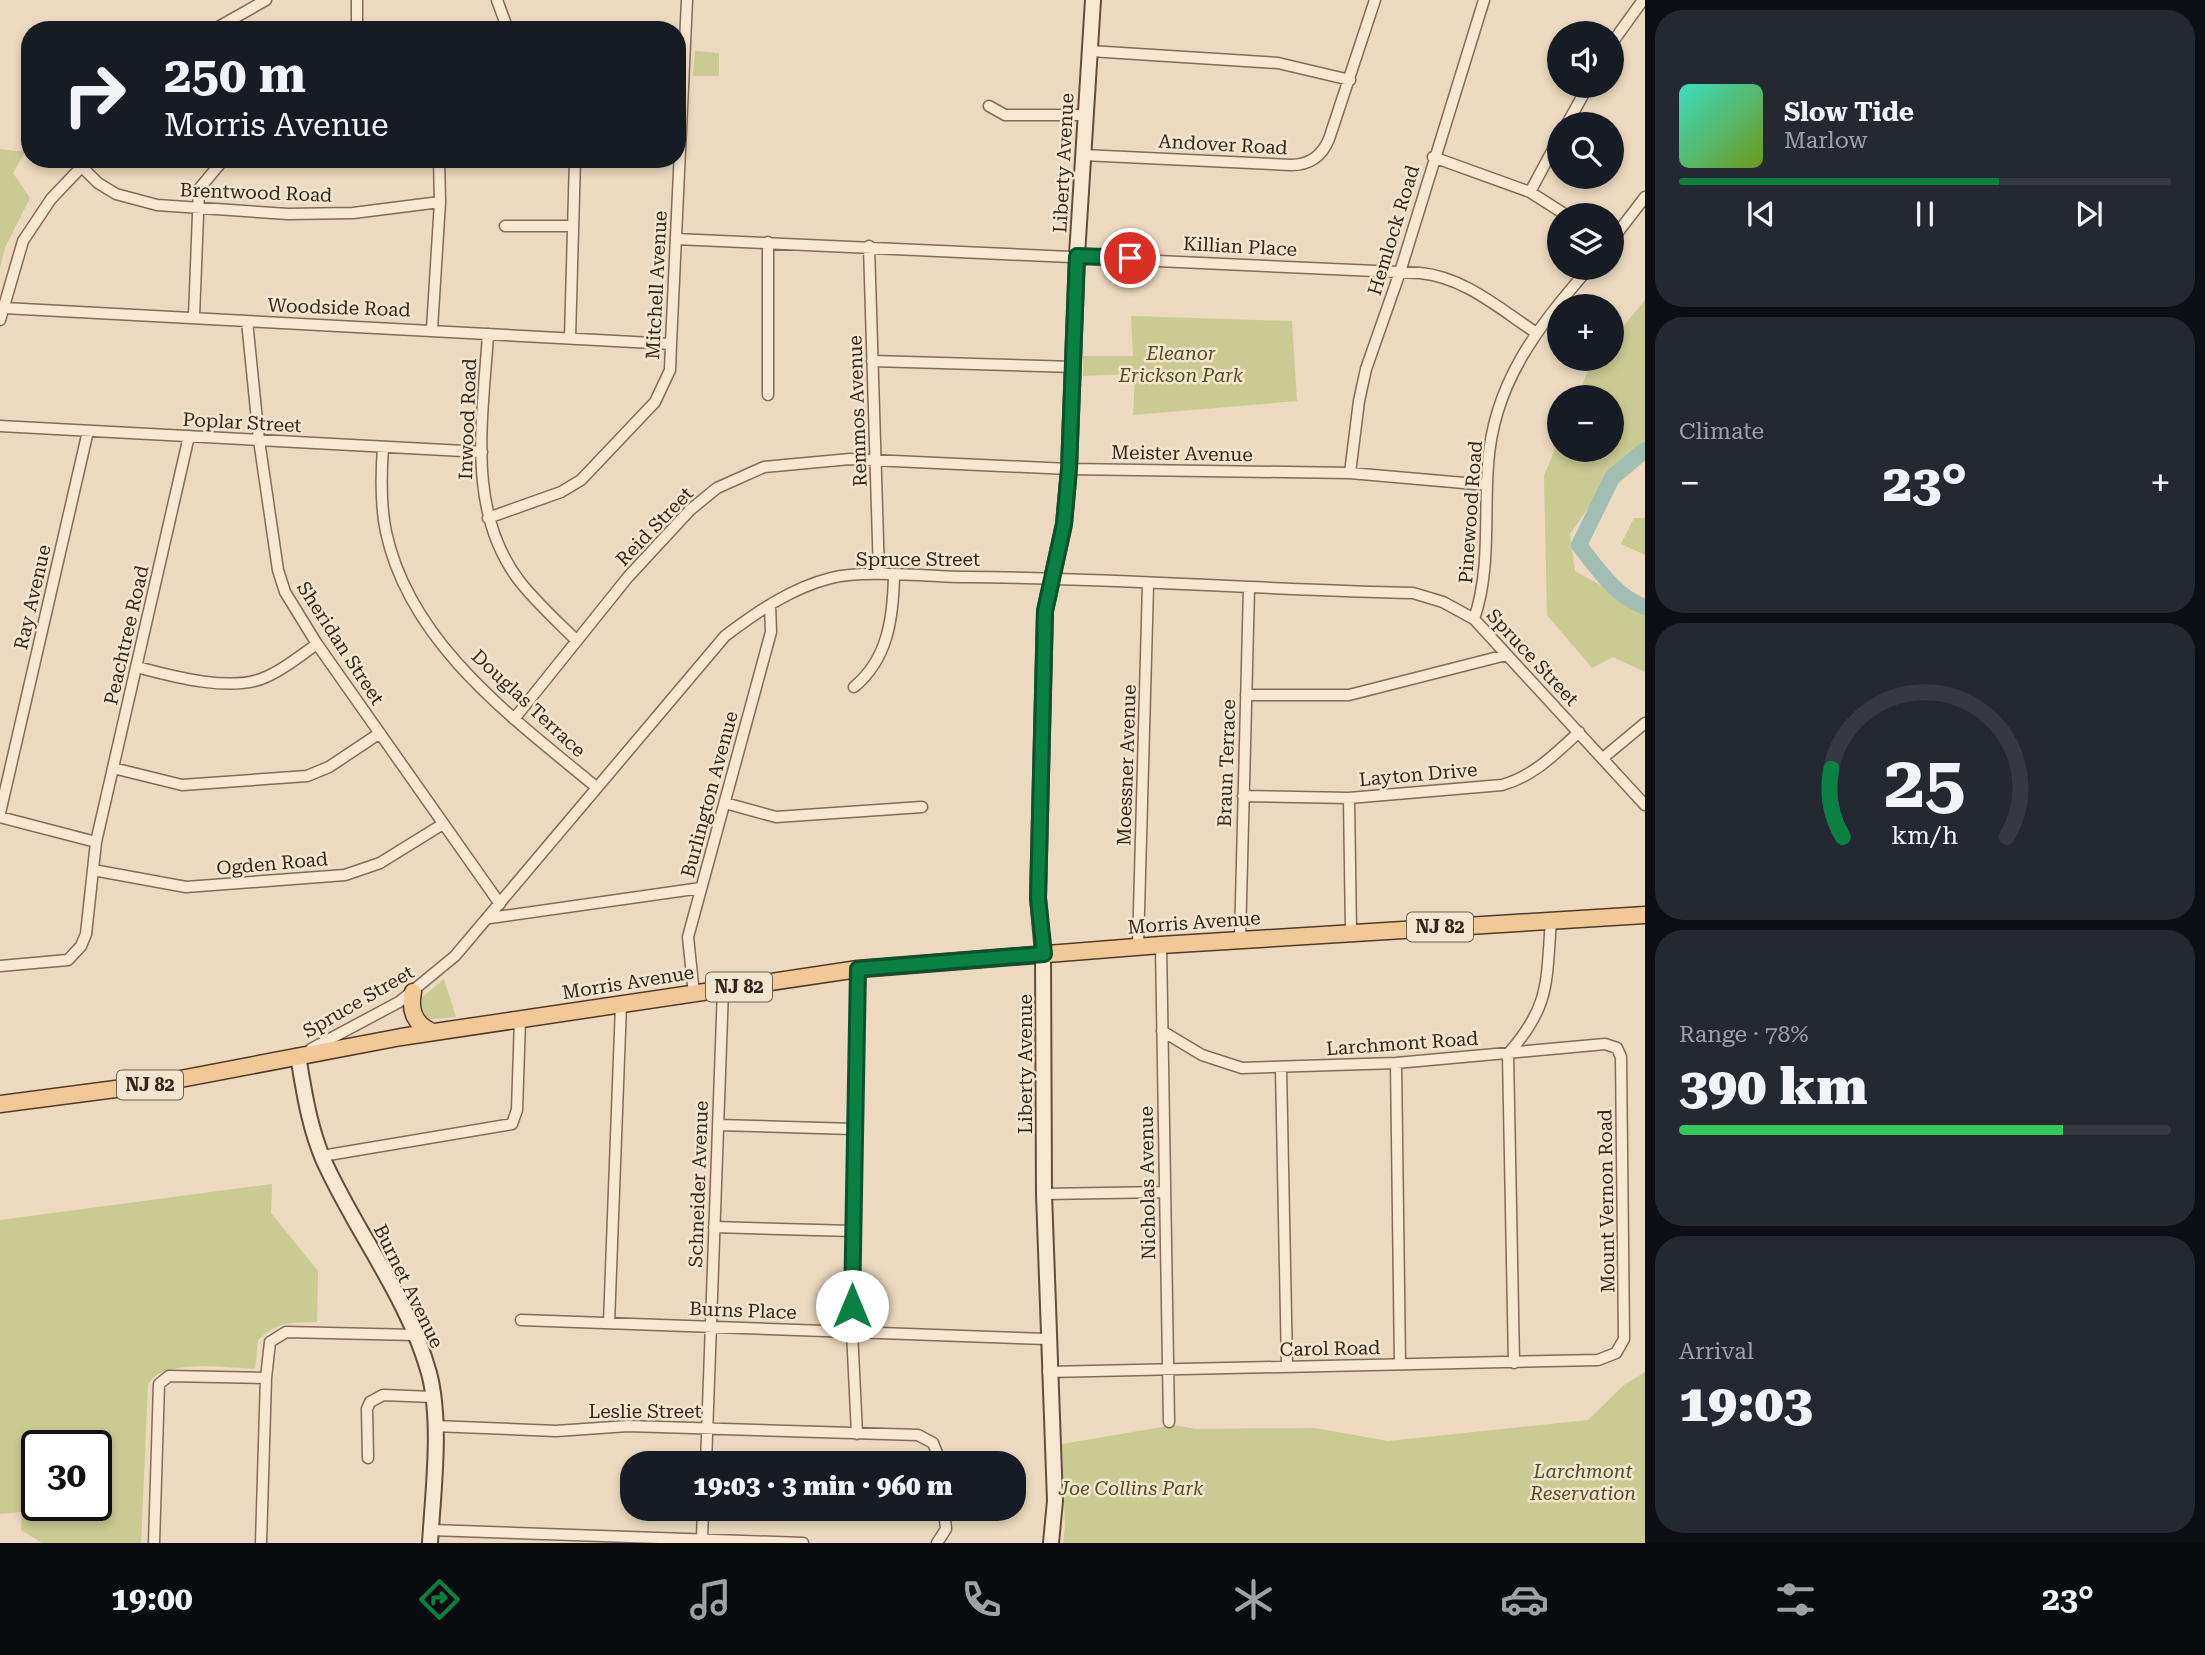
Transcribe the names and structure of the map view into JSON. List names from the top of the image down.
{
  "streets": {
    "main road": ["Morris Avenue", "NJ 82"],
    "street": [
      "Andover Road",
      "Liberty Avenue",
      "Brentwood Road",
      "Hemlock Road",
      "Killian Place",
      "Mitchell Avenue",
      "Woodside Road",
      "Remmos Avenue",
      "Inwood Road",
      "Poplar Street",
      "Meister Avenue",
      "Pinewood Road",
      "Reid Street",
      "Spruce Street",
      "Ray Avenue",
      "Peachtree Road",
      "Sheridan Street",
      "Douglas Terrace",
      "Braun Terrace",
      "Moessner Avenue",
      "Layton Drive",
      "Burlington Avenue",
      "Ogden Road",
      "Larchmont Road",
      "Nicholas Avenue",
      "Schneider Avenue",
      "Mount Vernon Road",
      "Burnet Avenue",
      "Burns Place",
      "Carol Road",
      "Leslie Street"
    ]
  },
  "crossings": [
    ["Andover Road", "Liberty Avenue"],
    ["Liberty Avenue", "Killian Place"],
    ["Liberty Avenue", "Meister Avenue"],
    ["Liberty Avenue", "Spruce Street"],
    ["Liberty Avenue", "Morris Avenue"],
    ["Liberty Avenue", "Burns Place"],
    ["Liberty Avenue", "Carol Road"],
    ["Hemlock Road", "Killian Place"],
    ["Hemlock Road", "Meister Avenue"],
    ["Killian Place", "Mitchell Avenue"],
    ["Killian Place", "Remmos Avenue"],
    ["Killian Place", "Pinewood Road"],
    ["Mitchell Avenue", "Woodside Road"],
    ["Mitchell Avenue", "Inwood Road"],
    ["Woodside Road", "Inwood Road"],
    ["Woodside Road", "Sheridan Street"],
    ["Remmos Avenue", "Meister Avenue"],
    ["Remmos Avenue", "Reid Street"],
    ["Remmos Avenue", "Spruce Street"],
    ["Inwood Road", "Poplar Street"],
    ["Inwood Road", "Reid Street"],
    ["Poplar Street", "Ray Avenue"],
    ["Poplar Street", "Peachtree Road"],
    ["Poplar Street", "Sheridan Street"],
    ["Poplar Street", "Douglas Terrace"],
    ["Meister Avenue", "Pinewood Road"],
    ["Meister Avenue", "Reid Street"],
    ["Pinewood Road", "Spruce Street"],
    ["Reid Street", "Douglas Terrace"],
    ["Spruce Street", "Sheridan Street"],
    ["Spruce Street", "Douglas Terrace"],
    ["Spruce Street", "Braun Terrace"],
    ["Spruce Street", "Moessner Avenue"],
    ["Spruce Street", "Layton Drive"],
    ["Spruce Street", "Burlington Avenue"],
    ["Spruce Street", "Morris Avenue"],
    ["Spruce Street", "Burnet Avenue"],
    ["Peachtree Road", "Ogden Road"],
    ["Sheridan Street", "Ogden Road"],
    ["Braun Terrace", "Layton Drive"],
    ["Braun Terrace", "Morris Avenue"],
    ["Moessner Avenue", "Morris Avenue"],
    ["Burlington Avenue", "Morris Avenue"],
    ["Morris Avenue", "Nicholas Avenue"],
    ["Morris Avenue", "Schneider Avenue"],
    ["Morris Avenue", "Burnet Avenue"],
    ["Larchmont Road", "Nicholas Avenue"],
    ["Larchmont Road", "Mount Vernon Road"],
    ["Nicholas Avenue", "Carol Road"],
    ["Schneider Avenue", "Burns Place"],
    ["Schneider Avenue", "Leslie Street"],
    ["Mount Vernon Road", "Carol Road"],
    ["Burnet Avenue", "Leslie Street"]
  ],
  "parks": ["Eleanor Erickson Park", "Larchmont Reservation", "Joe Collins Park"],
  "page": {
    "map_buttons": ["+", "−"],
    "turn": ["250 m", "Morris Avenue"],
    "song": ["Slow Tide", "Marlow"],
    "tile": [
      "Climate",
      ["Range · 78%", "390 km"],
      ["Arrival", "19:03"]
    ],
    "heat": ["−", "23°", "+"],
    "limit": "30",
    "trip": "19:03 · 3 min · 960 m",
    "tabs": ["19:00", "23°"],
    "gauge": ["25", "km/h"]
  }
}
